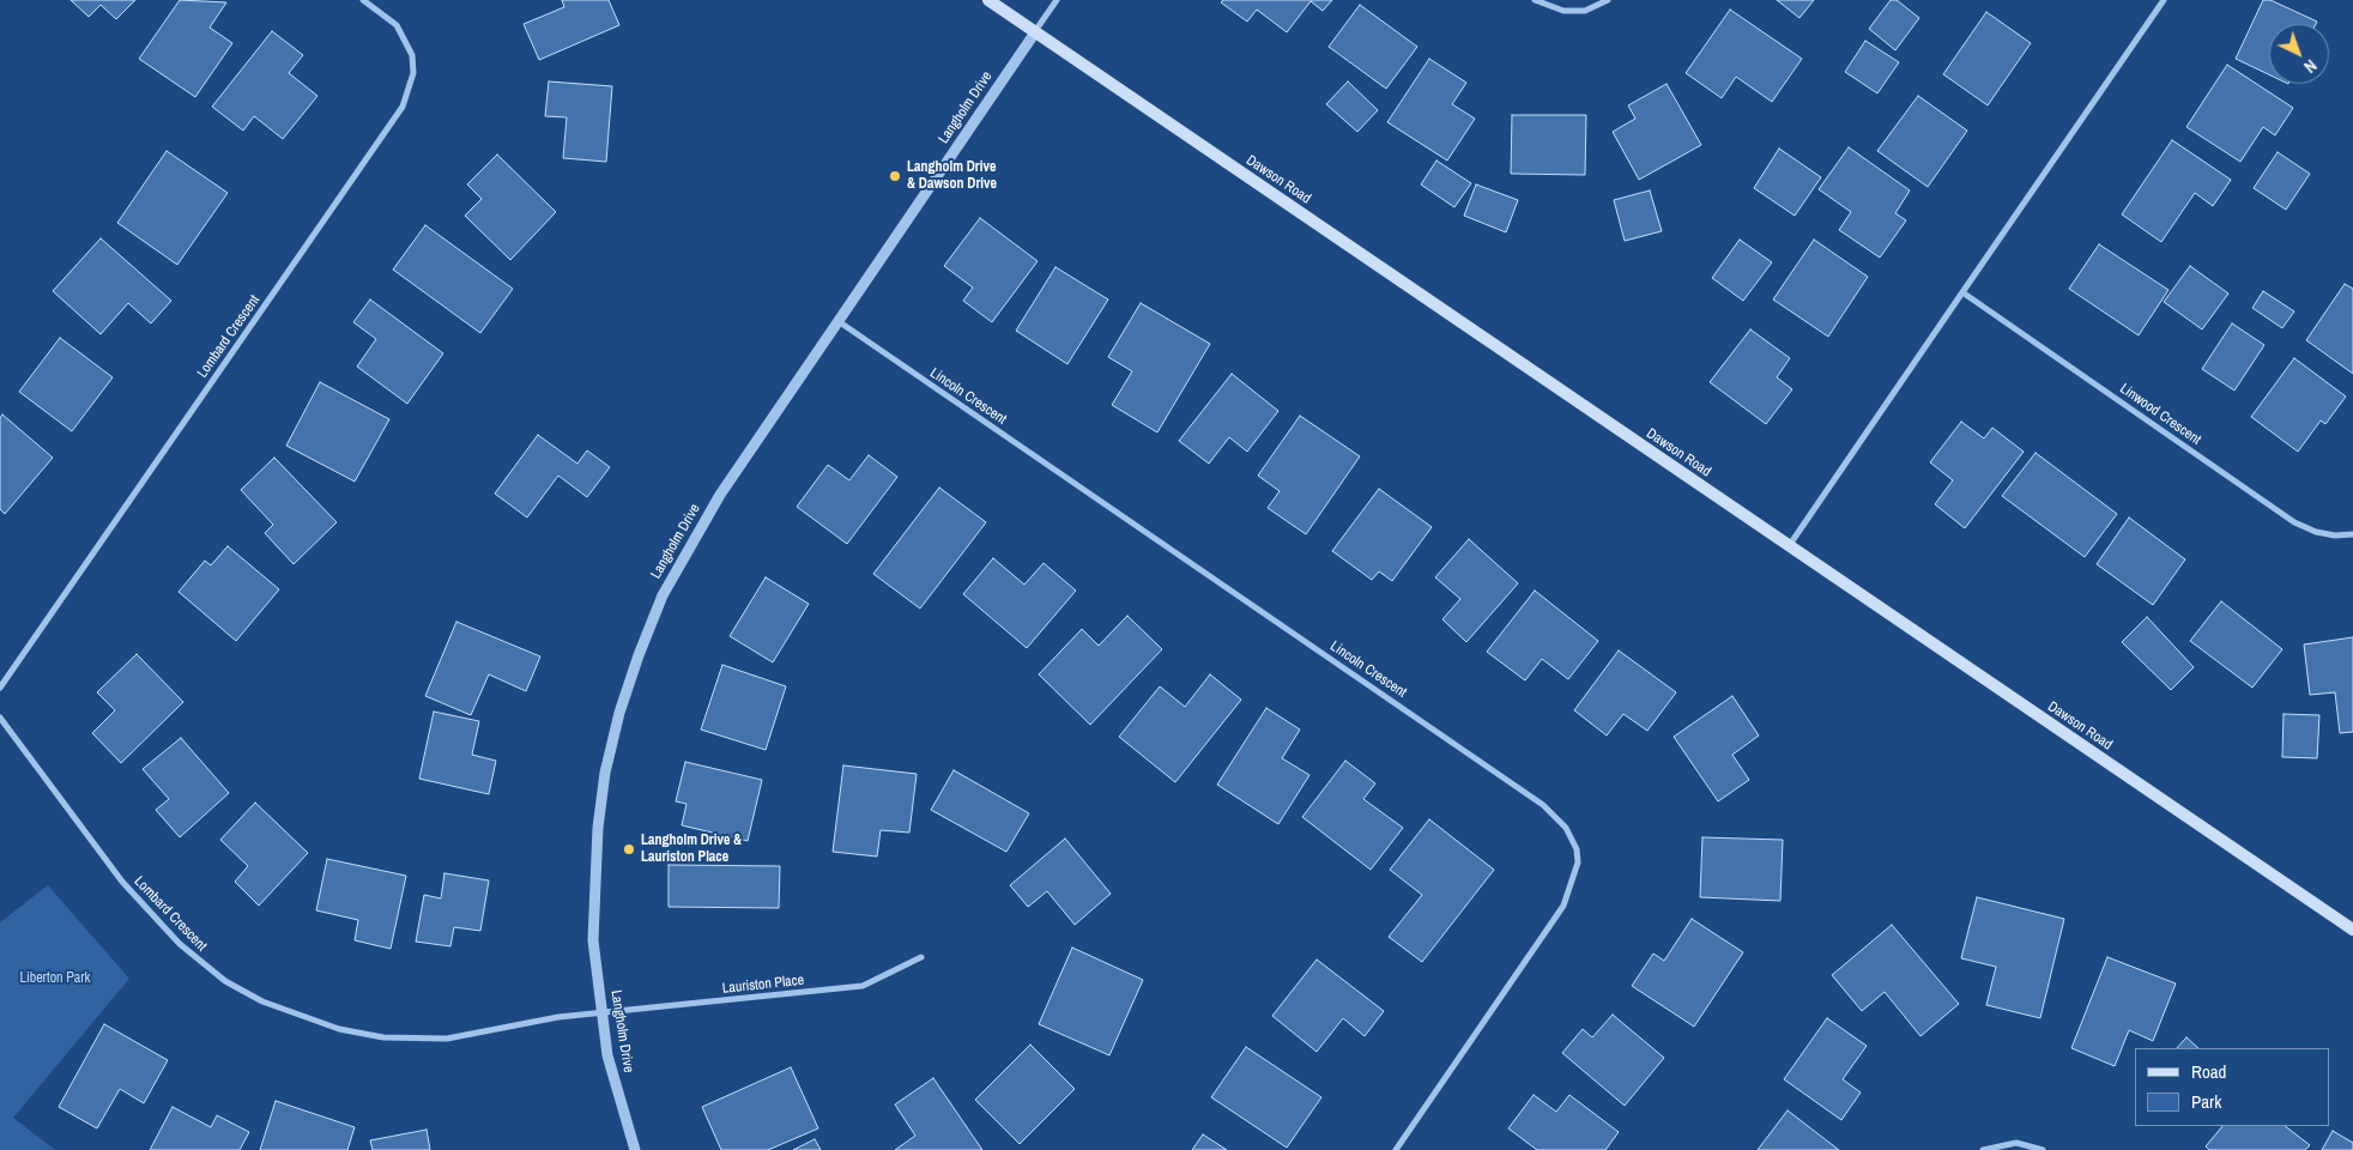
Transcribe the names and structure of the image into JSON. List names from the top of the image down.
{
  "streets": {
    "main road": ["Dawson Road"],
    "street": [
      "Langholm Drive",
      "Lombard Crescent",
      "Lincoln Crescent",
      "Linwood Crescent",
      "Lauriston Place"
    ]
  },
  "crossings": [
    ["Langholm Drive", "Dawson Road"],
    ["Langholm Drive", "Lombard Crescent"],
    ["Langholm Drive", "Lincoln Crescent"],
    ["Langholm Drive", "Lauriston Place"],
    ["Lombard Crescent", "Lauriston Place"]
  ],
  "parks": ["Liberton Park"],
  "places": ["Langholm Drive & Dawson Drive", "Langholm Drive & Lauriston Place"],
  "legend": ["Road", "Park"],
  "north": "bottom right"
}
